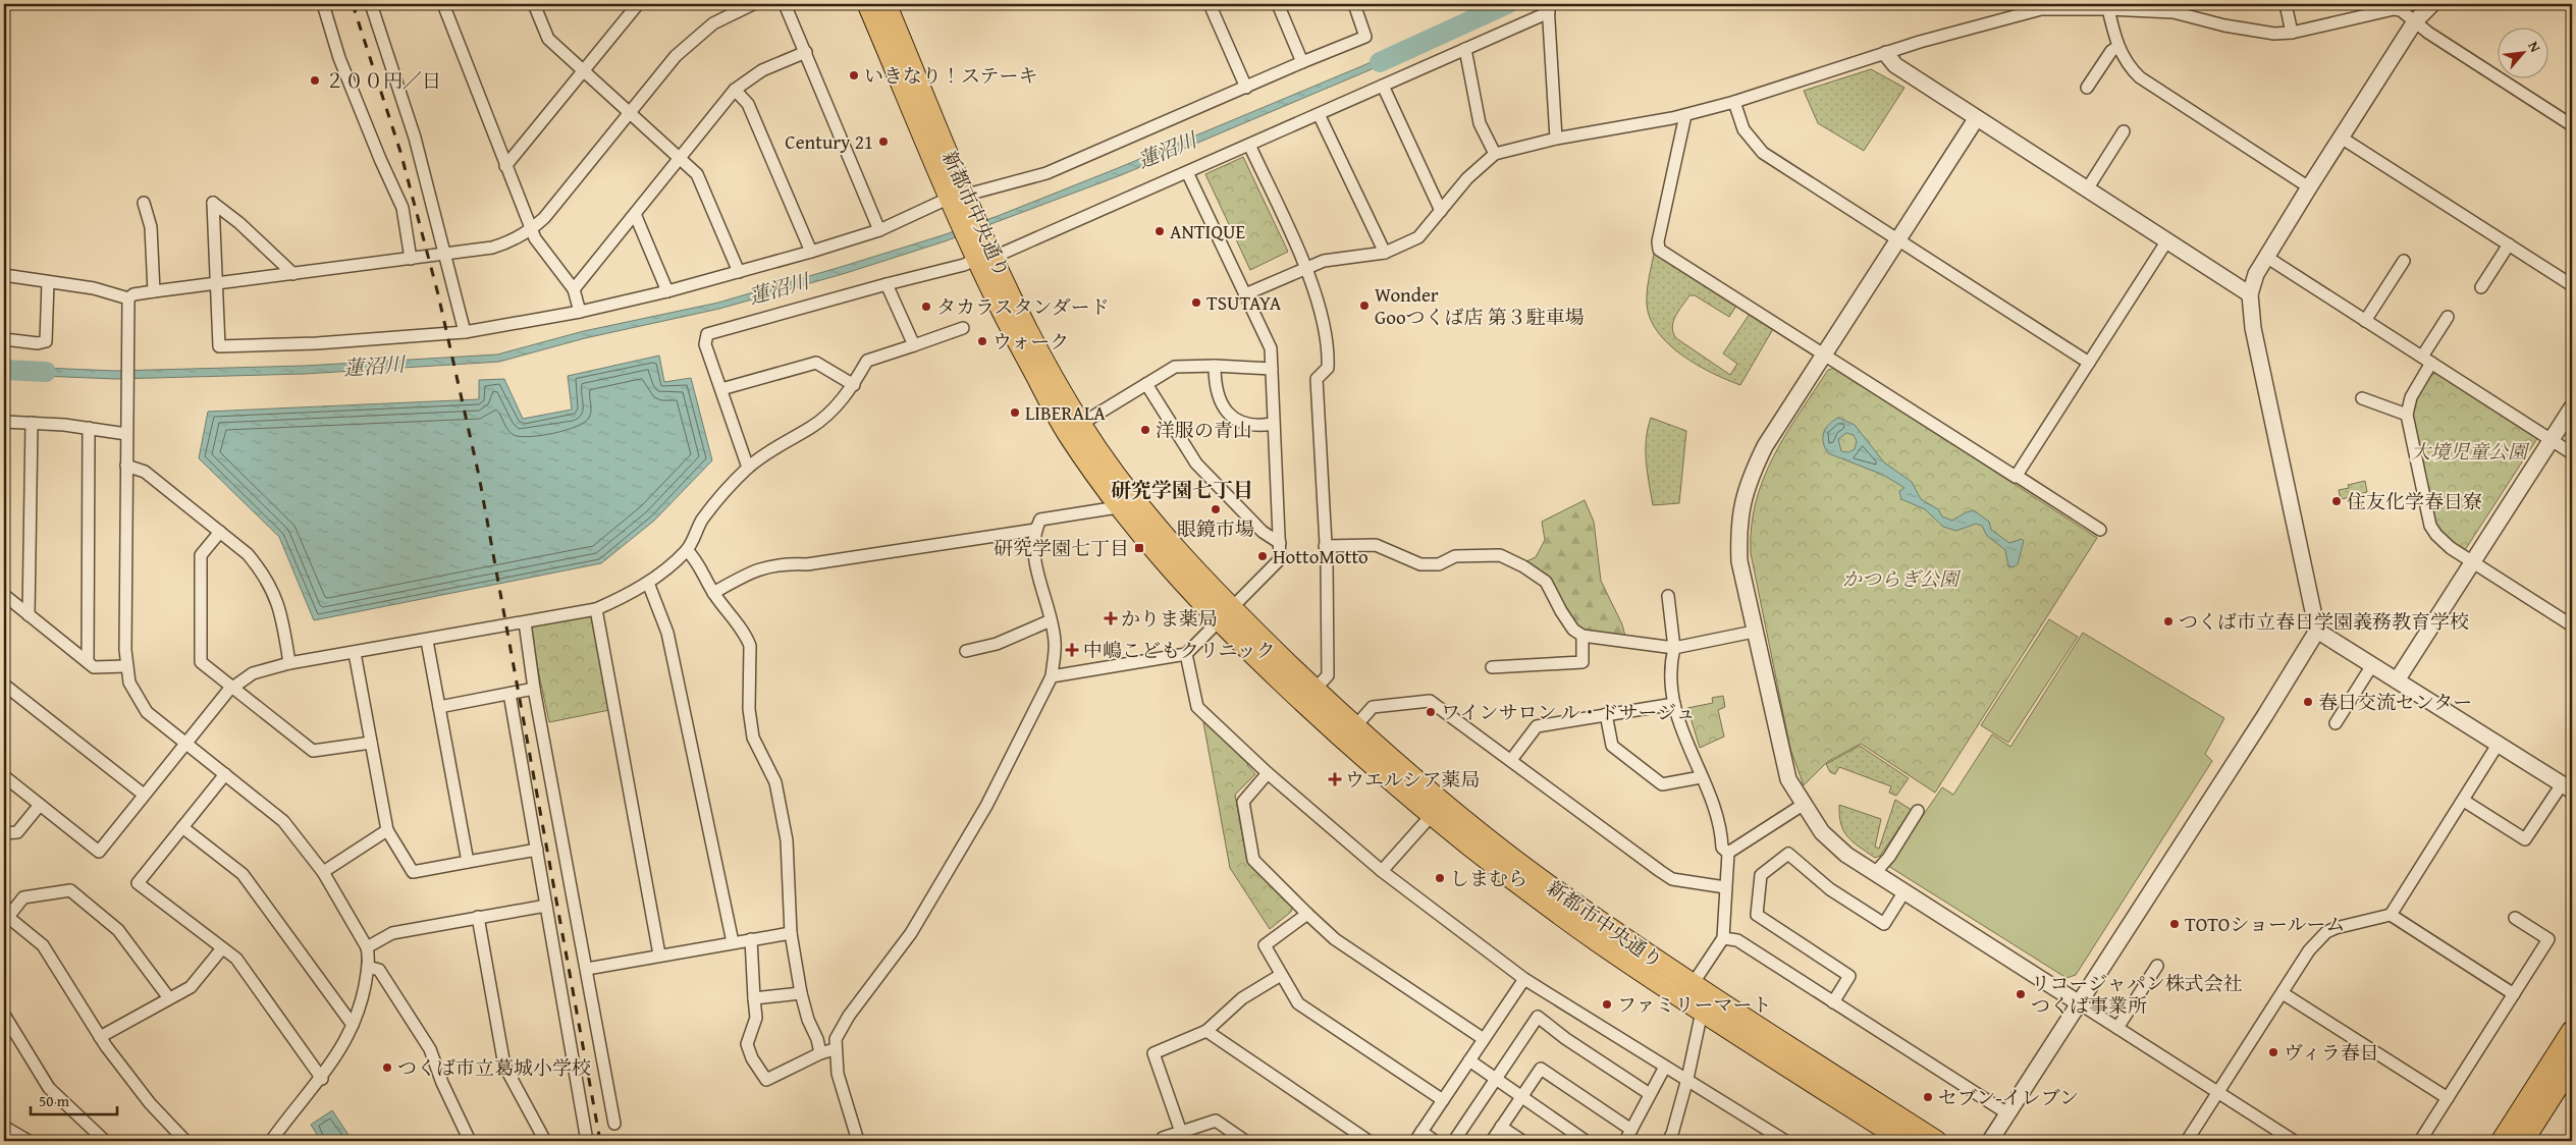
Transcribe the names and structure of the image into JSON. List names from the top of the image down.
{
  "streets": {
    "main road": ["新都市中央通り"]
  },
  "districts": ["研究学園七丁目"],
  "water": ["蓮沼川"],
  "parks": ["大境児童公園", "かつらぎ公園"],
  "places": {
    "other": [
      "いきなり！ステーキ",
      "２００円／日",
      "Century 21",
      "ANTIQUE",
      "TSUTAYA",
      "Wonder Gooつくば店 第３駐車場",
      "タカラスタンダード",
      "ウォーク",
      "LIBERALA",
      "洋服の青山",
      "住友化学春日寮",
      "眼鏡市場",
      "HottoMotto",
      "つくば市立春日学園義務教育学校",
      "春日交流センター",
      "ワインサロン ル・ドサージュ",
      "しまむら",
      "TOTOショールーム",
      "リコージャパン株式会社 つくば事業所",
      "ファミリーマート",
      "ヴィラ春日",
      "つくば市立葛城小学校",
      "セブン-イレブン"
    ],
    "transit": ["研究学園七丁目"],
    "health": ["かりま薬局", "中嶋こどもクリニック", "ウエルシア薬局"]
  },
  "scale_bar": "50 m",
  "north": "top right"
}
